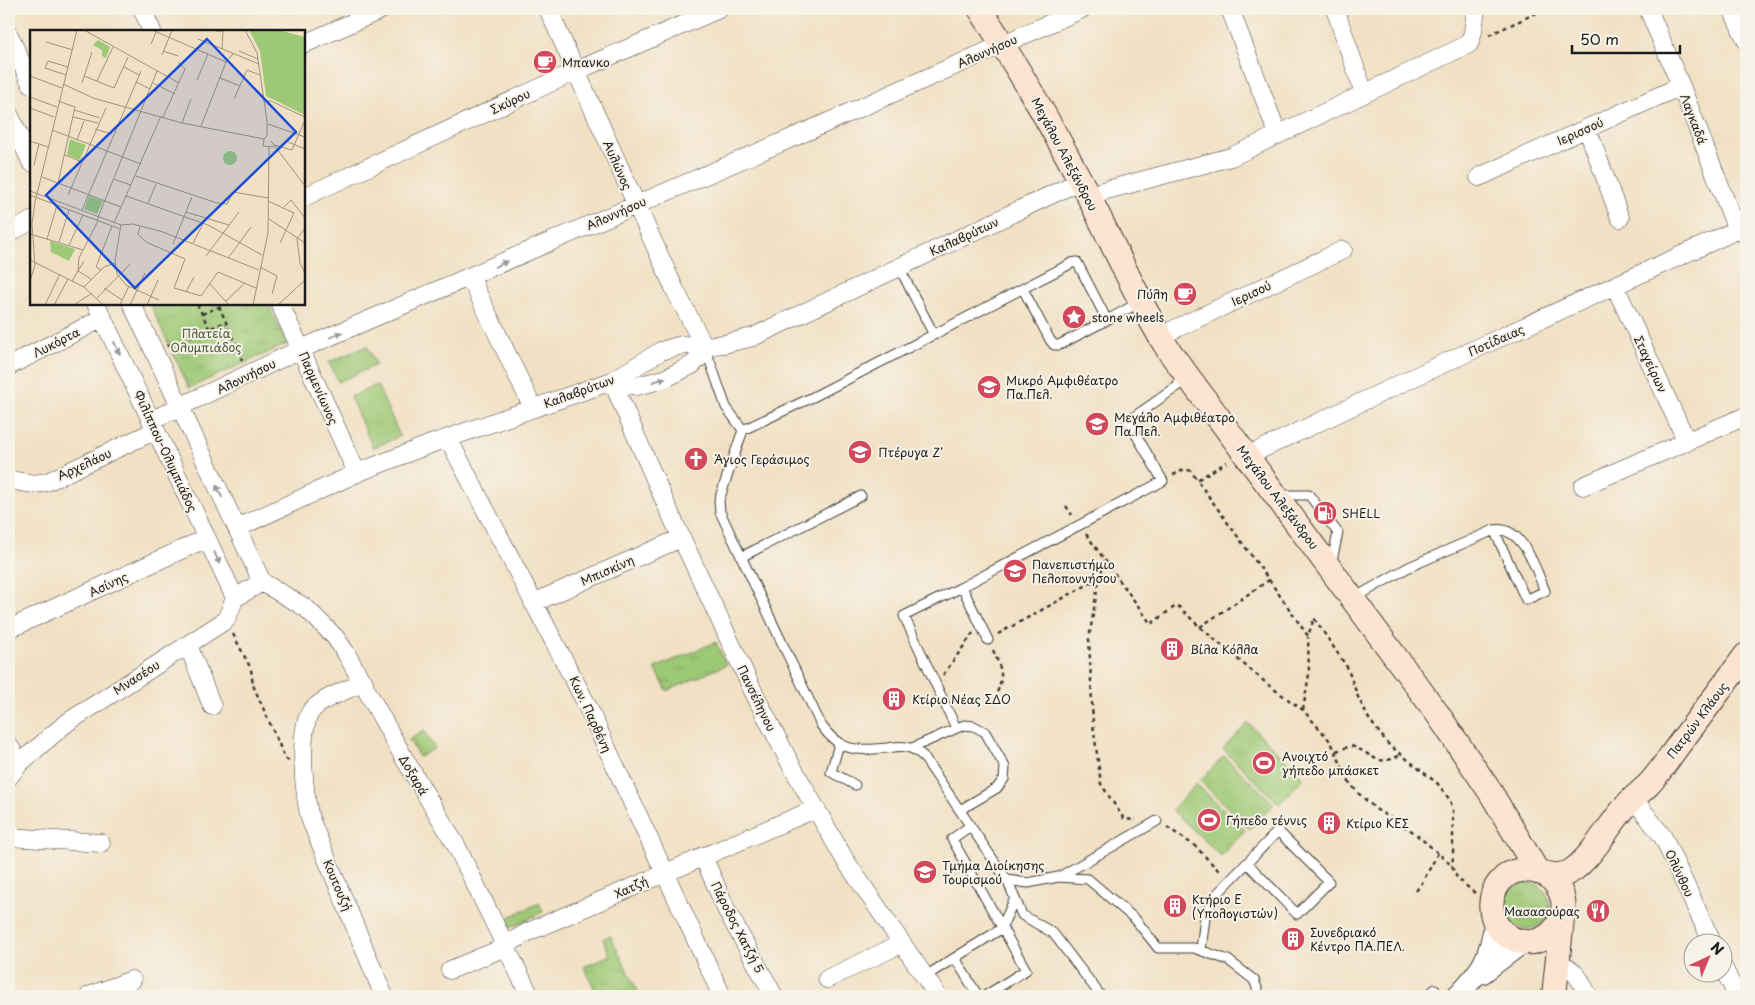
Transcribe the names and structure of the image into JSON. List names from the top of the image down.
{
  "streets": {
    "main road": ["Μεγάλου Αλεξάνδρου", "Πατρών Κλάους"],
    "street": [
      "Αλοννήσου",
      "Σκύρου",
      "Λαγκαδά",
      "Ιερισσού",
      "Αυλώνος",
      "Καλαβρύτων",
      "Ιερισού",
      "Ποτίδαιας",
      "Λυκόρτα",
      "Σταγείρων",
      "Παρμενίωνος",
      "Φιλίππου-Ολυμπιάδος",
      "Αρχελάου",
      "Μπισκίνη",
      "Ασίνης",
      "Μνασέου",
      "Πανσέληνου",
      "Κων. Παρθένη",
      "Δοξαρά",
      "Ολύνθου",
      "Κουτουζή",
      "Χατζή",
      "Πάροδος Χατζή 5"
    ]
  },
  "crossings": [
    ["Αλοννήσου", "Μεγάλου Αλεξάνδρου"],
    ["Αλοννήσου", "Αυλώνος"],
    ["Αλοννήσου", "Παρμενίωνος"],
    ["Αλοννήσου", "Φιλίππου-Ολυμπιάδος"],
    ["Αλοννήσου", "Αρχελάου"],
    ["Σκύρου", "Αυλώνος"],
    ["Λαγκαδά", "Ιερισσού"],
    ["Λαγκαδά", "Ποτίδαιας"],
    ["Μεγάλου Αλεξάνδρου", "Καλαβρύτων"],
    ["Μεγάλου Αλεξάνδρου", "Ιερισού"],
    ["Μεγάλου Αλεξάνδρου", "Ποτίδαιας"],
    ["Αυλώνος", "Καλαβρύτων"],
    ["Καλαβρύτων", "Παρμενίωνος"],
    ["Καλαβρύτων", "Πανσέληνου"],
    ["Καλαβρύτων", "Κων. Παρθένη"],
    ["Ποτίδαιας", "Σταγείρων"],
    ["Λυκόρτα", "Φιλίππου-Ολυμπιάδος"],
    ["Φιλίππου-Ολυμπιάδος", "Αρχελάου"],
    ["Φιλίππου-Ολυμπιάδος", "Ασίνης"],
    ["Μπισκίνη", "Πανσέληνου"],
    ["Μπισκίνη", "Κων. Παρθένη"],
    ["Πανσέληνου", "Χατζή"],
    ["Κων. Παρθένη", "Χατζή"],
    ["Δοξαρά", "Κουτουζή"],
    ["Δοξαρά", "Χατζή"],
    ["Χατζή", "Πάροδος Χατζή 5"]
  ],
  "one_way": ["Αλοννήσου"],
  "parks": ["Πλατεία Ολυμπιάδος"],
  "places": {
    "cafe": ["Μπανκο", "Πύλη"],
    "place": ["stone wheels"],
    "school or university": [
      "Μικρό Αμφιθέατρο Πα.Πελ.",
      "Μεγάλο Αμφιθέατρο Πα.Πελ.",
      "Πτέρυγα Ζ'",
      "Πανεπιστήμιο Πελοποννήσου",
      "Τμήμα Διοίκησης Τουρισμού"
    ],
    "church": ["Άγιος Γεράσιμος"],
    "fuel station": ["SHELL"],
    "building": [
      "Βίλα Κόλλα",
      "Κτίριο Νέας ΣΔΟ",
      "Κτίριο ΚΕΣ",
      "Κτήριο Ε (Υπολογιστών)",
      "Συνεδριακό Κέντρο ΠΑ.ΠΕΛ."
    ],
    "sports": ["Ανοιχτό γήπεδο μπάσκετ", "Γήπεδο τέννις"],
    "restaurant": ["Μασασούρας"]
  },
  "scale_bar": "50 m",
  "north": "top right"
}
